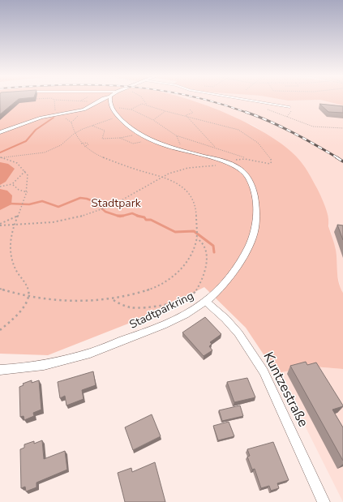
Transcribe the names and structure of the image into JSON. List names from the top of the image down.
{
  "streets": {
    "street": ["Stadtparkring", "Kuntzestraße"]
  },
  "crossings": [
    ["Stadtparkring", "Kuntzestraße"]
  ],
  "parks": ["Stadtpark"]
}
